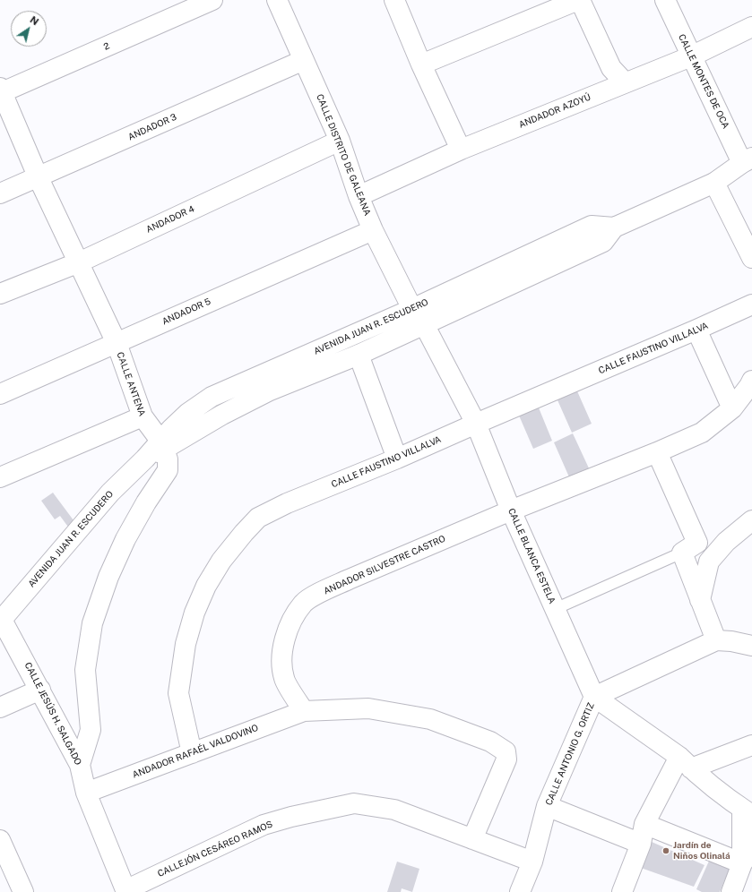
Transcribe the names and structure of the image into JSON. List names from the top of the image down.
{
  "streets": {
    "street": [
      "2",
      "CALLE MONTES DE OCA",
      "ANDADOR AZOYÚ",
      "ANDADOR 3",
      "CALLE DISTRITO DE GALEANA",
      "ANDADOR 4",
      "ANDADOR 5",
      "AVENIDA JUAN R. ESCUDERO",
      "CALLE FAUSTINO VILLALVA",
      "CALLE ANTENA",
      "CALLE BLANCA ESTELA",
      "ANDADOR SILVESTRE CASTRO",
      "CALLE JESÚS H. SALGADO",
      "ANDADOR RAFAÉL VALDOVINO",
      "CALLE ANTONIO G. ORTIZ",
      "CALLEJÓN CESÁREO RAMOS"
    ]
  },
  "crossings": [
    ["2", "CALLE ANTENA"],
    ["CALLE MONTES DE OCA", "ANDADOR AZOYÚ"],
    ["CALLE MONTES DE OCA", "AVENIDA JUAN R. ESCUDERO"],
    ["ANDADOR AZOYÚ", "CALLE DISTRITO DE GALEANA"],
    ["ANDADOR 3", "CALLE DISTRITO DE GALEANA"],
    ["ANDADOR 3", "CALLE ANTENA"],
    ["CALLE DISTRITO DE GALEANA", "ANDADOR 4"],
    ["CALLE DISTRITO DE GALEANA", "ANDADOR 5"],
    ["CALLE DISTRITO DE GALEANA", "AVENIDA JUAN R. ESCUDERO"],
    ["CALLE DISTRITO DE GALEANA", "CALLE BLANCA ESTELA"],
    ["ANDADOR 4", "CALLE ANTENA"],
    ["ANDADOR 5", "CALLE ANTENA"],
    ["AVENIDA JUAN R. ESCUDERO", "CALLE ANTENA"],
    ["AVENIDA JUAN R. ESCUDERO", "CALLE BLANCA ESTELA"],
    ["AVENIDA JUAN R. ESCUDERO", "CALLE JESÚS H. SALGADO"],
    ["CALLE FAUSTINO VILLALVA", "CALLE BLANCA ESTELA"],
    ["CALLE FAUSTINO VILLALVA", "ANDADOR RAFAÉL VALDOVINO"],
    ["CALLE ANTENA", "CALLE JESÚS H. SALGADO"],
    ["CALLE BLANCA ESTELA", "ANDADOR SILVESTRE CASTRO"],
    ["CALLE BLANCA ESTELA", "CALLE ANTONIO G. ORTIZ"],
    ["ANDADOR SILVESTRE CASTRO", "ANDADOR RAFAÉL VALDOVINO"],
    ["CALLE JESÚS H. SALGADO", "ANDADOR RAFAÉL VALDOVINO"],
    ["CALLE JESÚS H. SALGADO", "CALLEJÓN CESÁREO RAMOS"],
    ["CALLE ANTONIO G. ORTIZ", "CALLEJÓN CESÁREO RAMOS"]
  ],
  "places": ["Jardín de Niños Olinalá"],
  "north": "top right"
}
